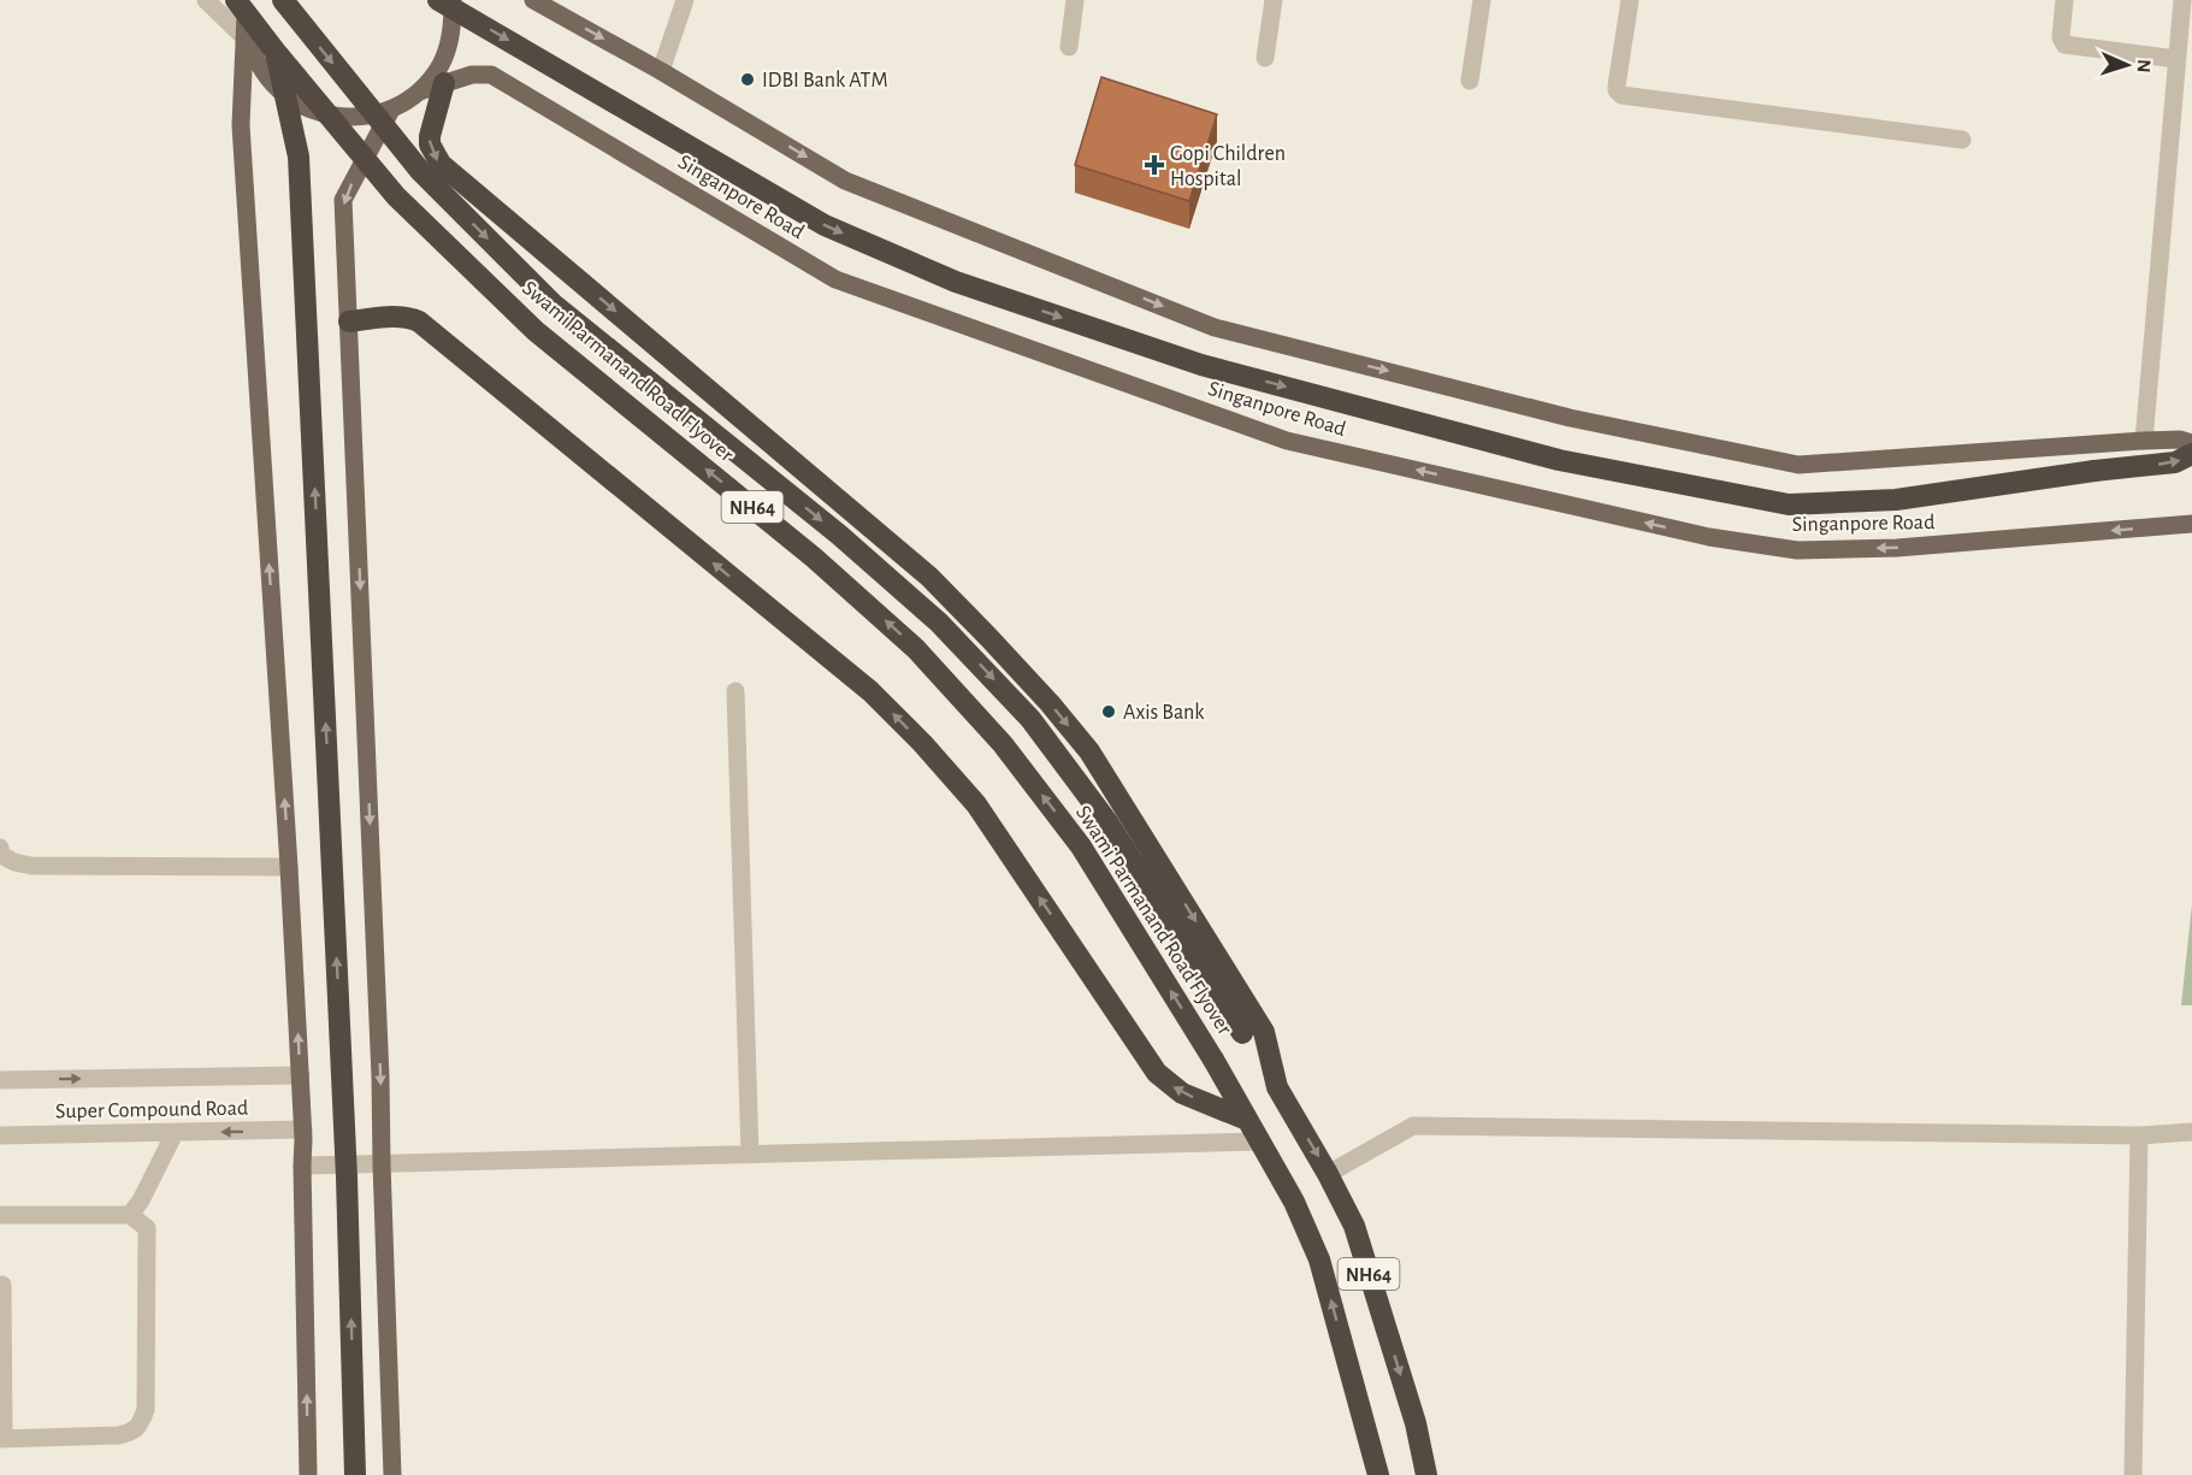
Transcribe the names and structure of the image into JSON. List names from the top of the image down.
{
  "streets": {
    "highway": ["Swami Parmanand Road Flyover", "NH64"],
    "main road": ["Singanpore Road"],
    "street": ["Super Compound Road"]
  },
  "crossings": [
    ["Swami Parmanand Road Flyover", "NH64"]
  ],
  "places": {
    "other": ["IDBI Bank ATM", "Axis Bank"],
    "health": ["Gopi Children Hospital"]
  },
  "north": "right"
}
